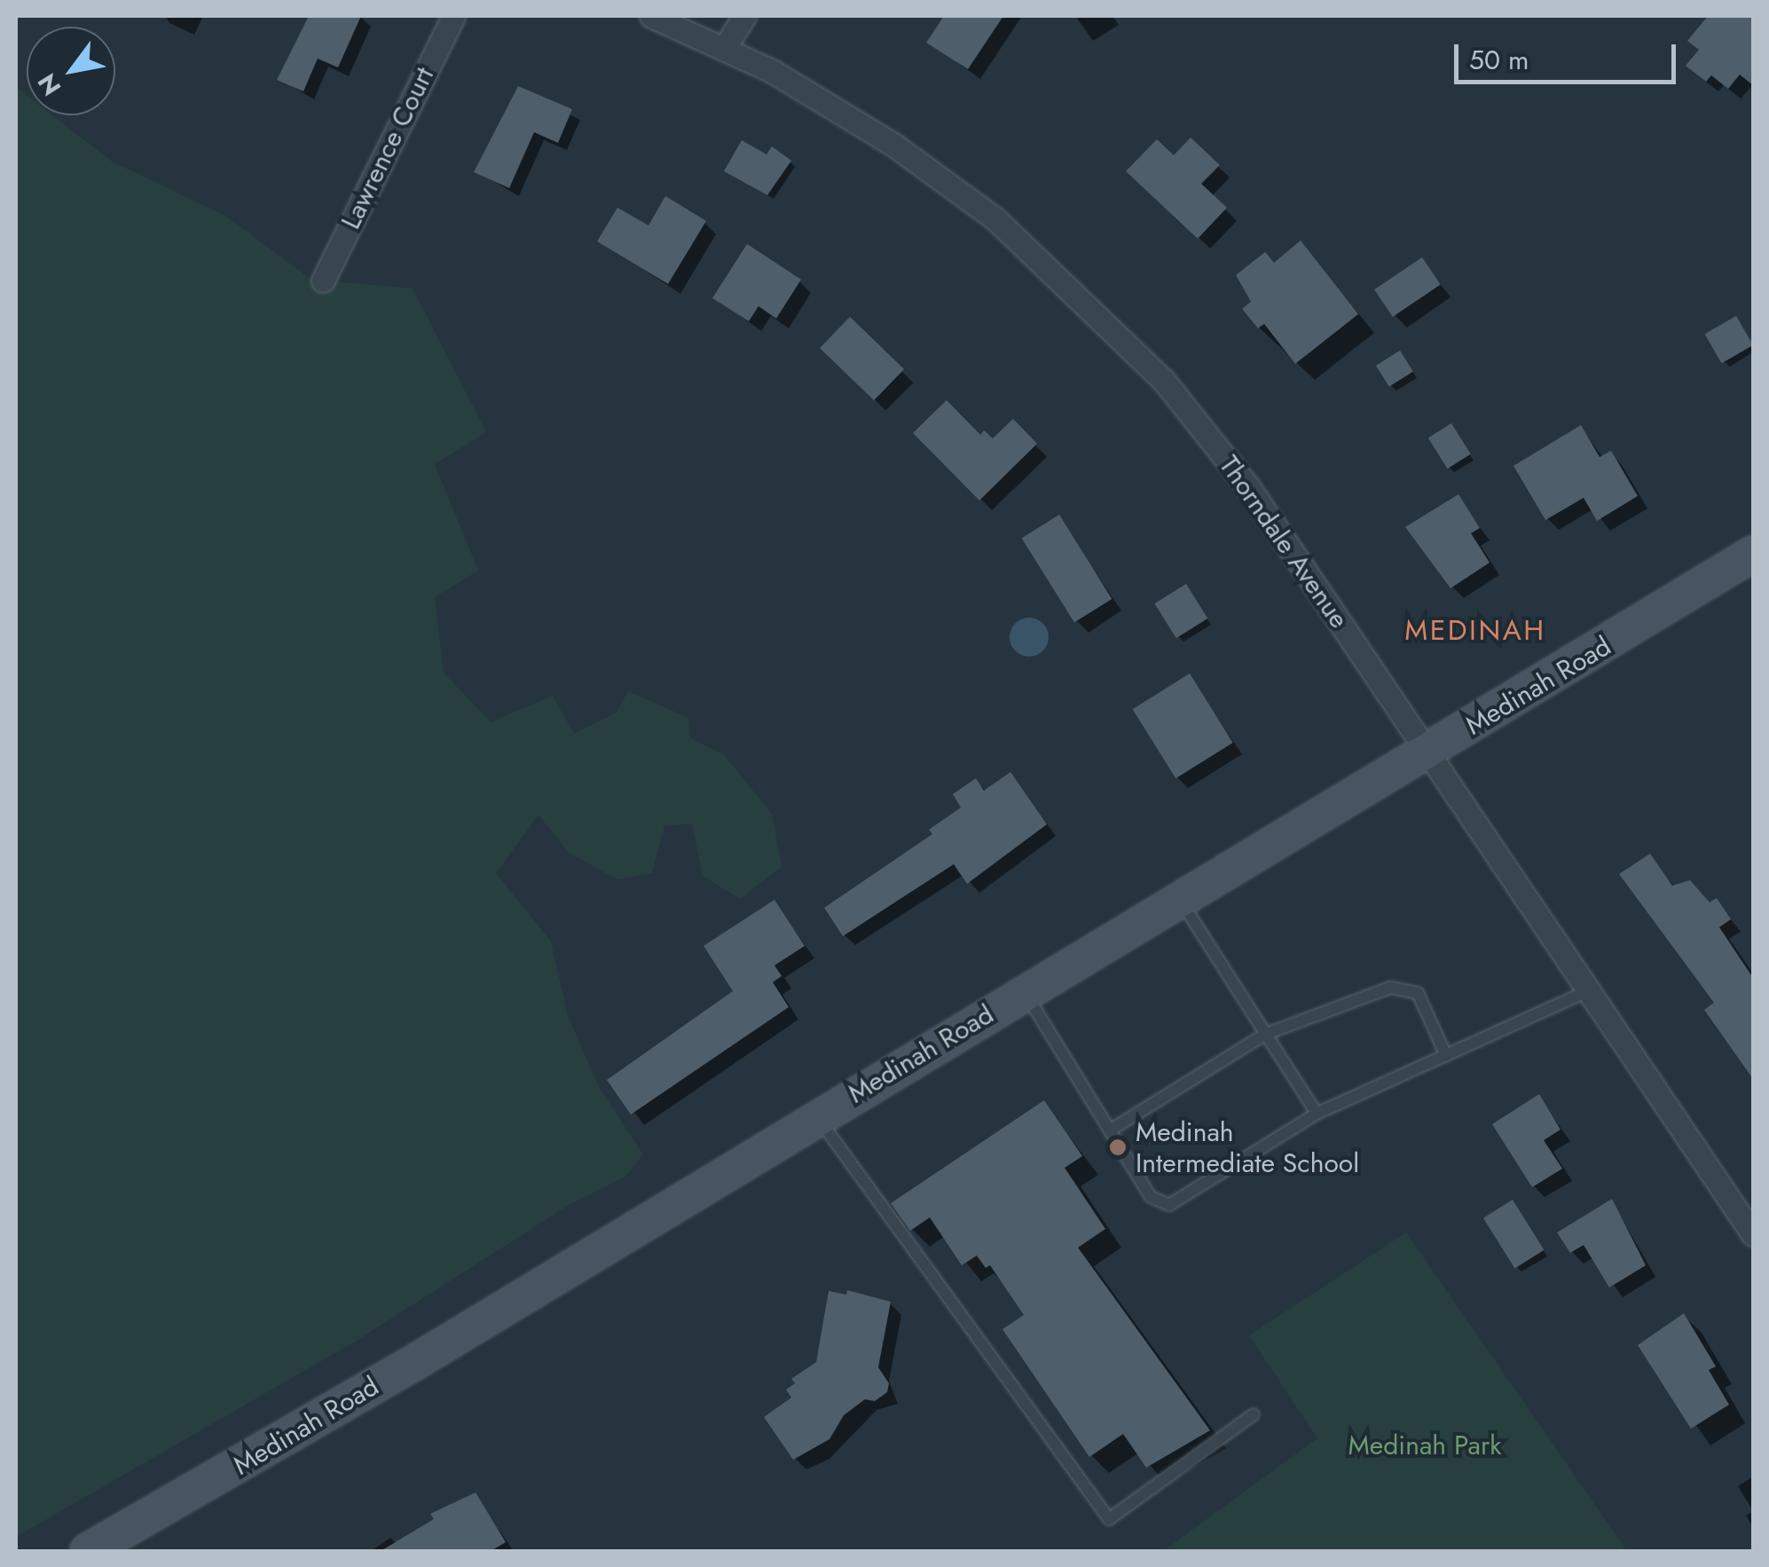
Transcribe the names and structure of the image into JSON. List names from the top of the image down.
{
  "streets": {
    "main road": ["Medinah Road"],
    "street": ["Lawrence Court", "Thorndale Avenue"]
  },
  "crossings": [
    ["Thorndale Avenue", "Medinah Road"]
  ],
  "districts": ["MEDINAH"],
  "parks": ["Medinah Park"],
  "places": ["Medinah Intermediate School"],
  "scale_bar": "50 m",
  "north": "bottom left"
}
